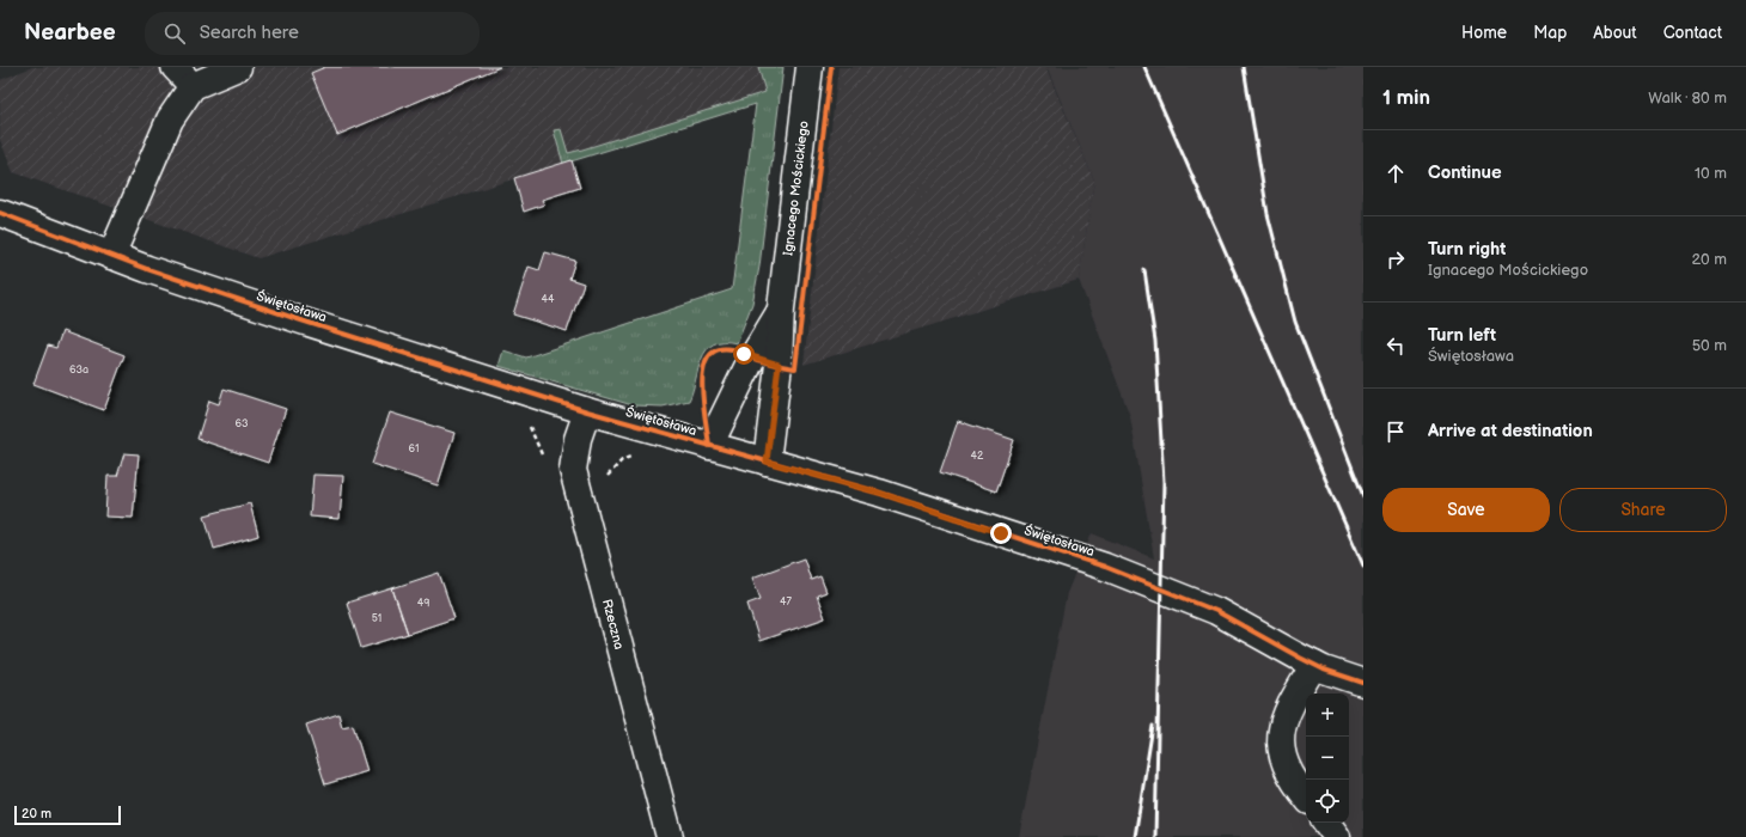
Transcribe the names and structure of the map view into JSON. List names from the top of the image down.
{
  "streets": {
    "street": ["Ignacego Mościckiego", "Świętosława", "Rzeczna"]
  },
  "crossings": [
    ["Ignacego Mościckiego", "Świętosława"],
    ["Świętosława", "Rzeczna"]
  ],
  "house_numbers": [
    "44",
    "63a",
    "63",
    "61",
    "42",
    "47",
    "49",
    "51"
  ],
  "scale_bar": "20 m",
  "page": {
    "header": "Nearbee",
    "search": "Search here",
    "nav": [
      "Home",
      "Map",
      "About",
      "Contact"
    ],
    "heading": ["1 min", "Walk · 80 m"],
    "list": [
      ["Continue", "10 m"],
      ["Turn right", "Ignacego Mościckiego", "20 m"],
      ["Turn left", "Świętosława", "50 m"],
      "Arrive at destination"
    ],
    "buttons": ["Save", "Share"],
    "map_buttons": ["+", "−"],
    "scale": "20 m"
  }
}
